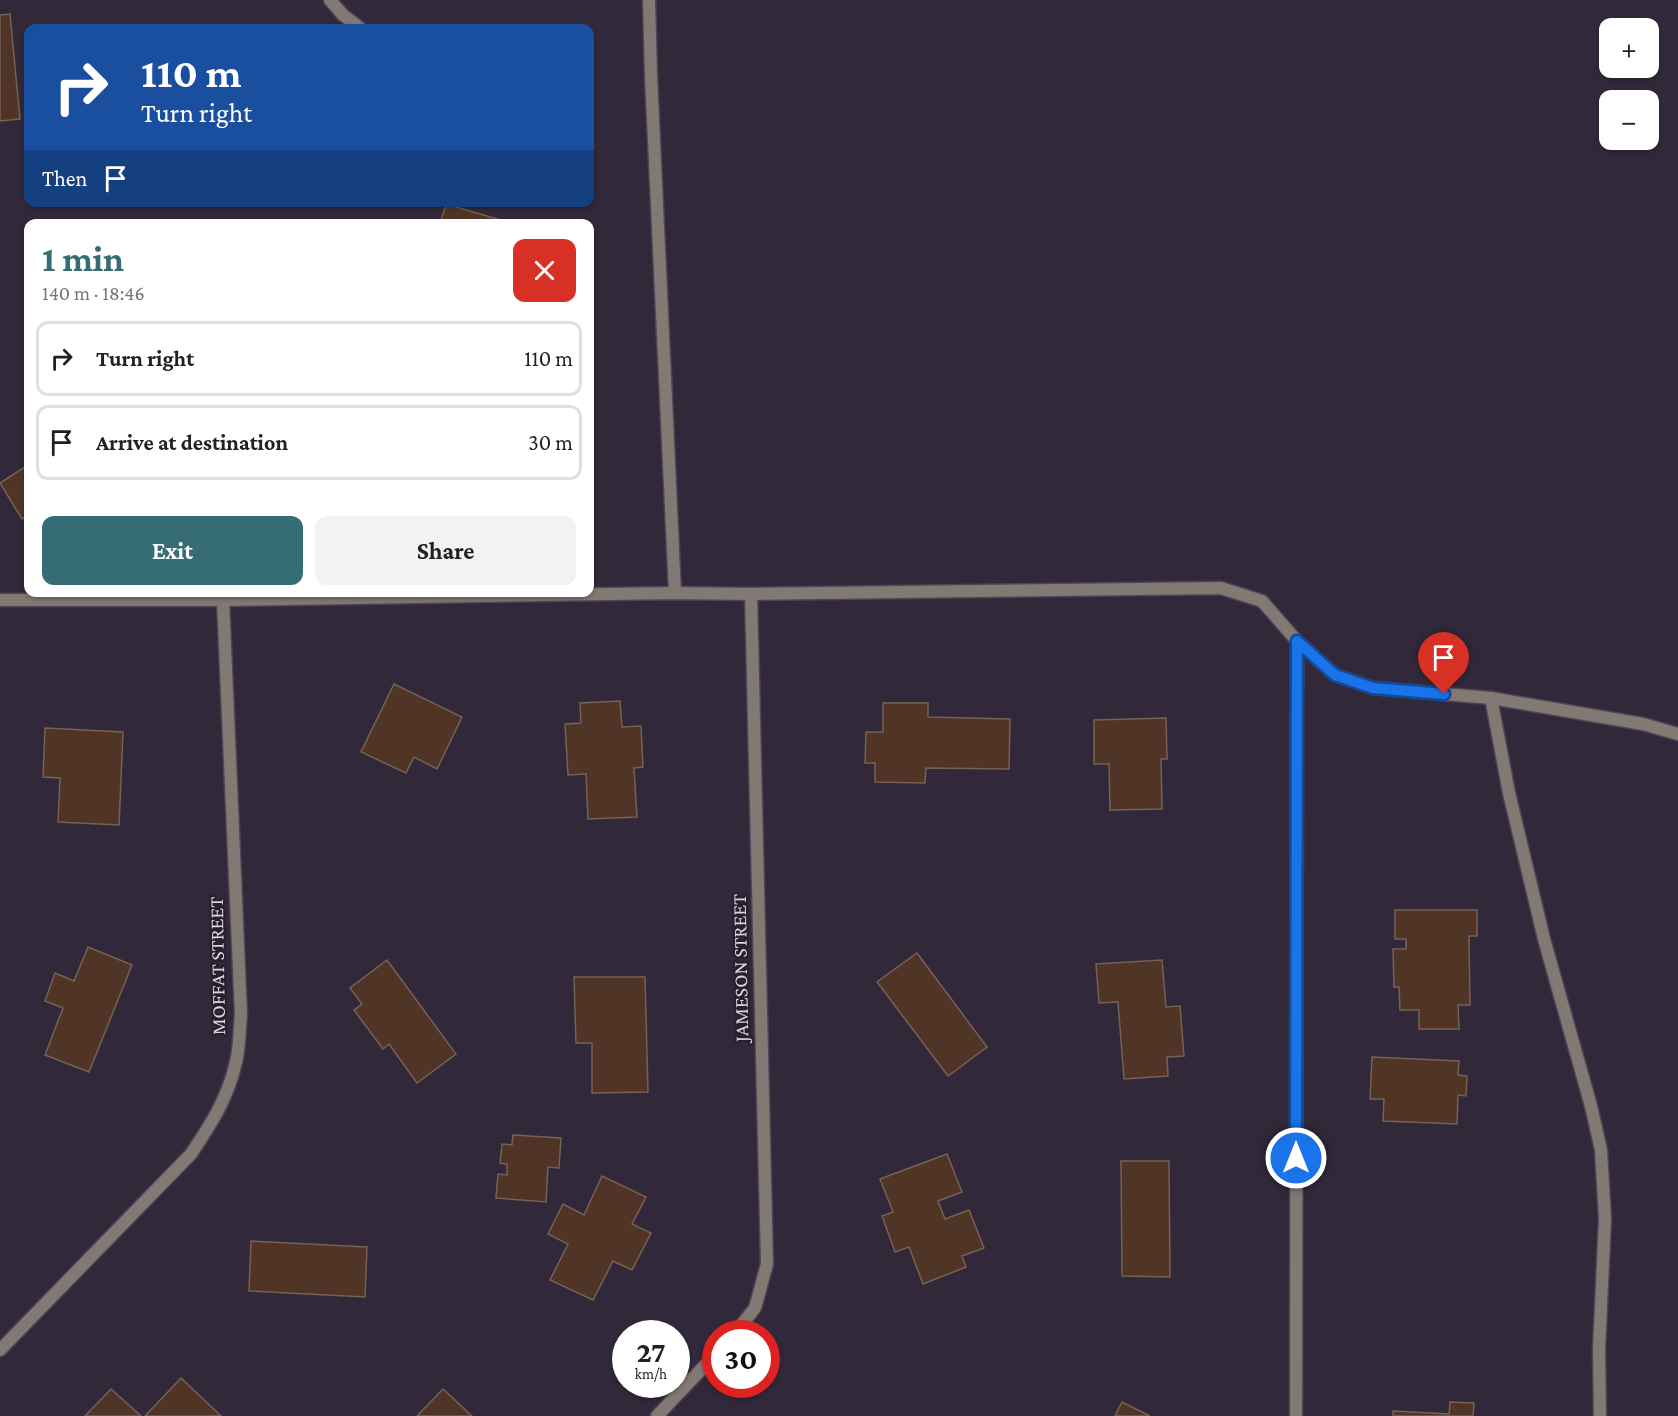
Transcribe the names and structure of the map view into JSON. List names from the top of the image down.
{
  "streets": {
    "street": ["MOFFAT STREET", "JAMESON STREET"]
  },
  "page": {
    "map_buttons": ["+", "−"],
    "turn": ["110 m", "Turn right"],
    "then": "Then",
    "heading": ["1 min", "140 m · 18:46"],
    "list": [
      {
        "name": "Turn right",
        "value": "110 m"
      },
      {
        "name": "Arrive at destination",
        "value": "30 m"
      }
    ],
    "buttons": ["Exit", "Share"],
    "speed": "27 km/h",
    "limit": "30"
  }
}
